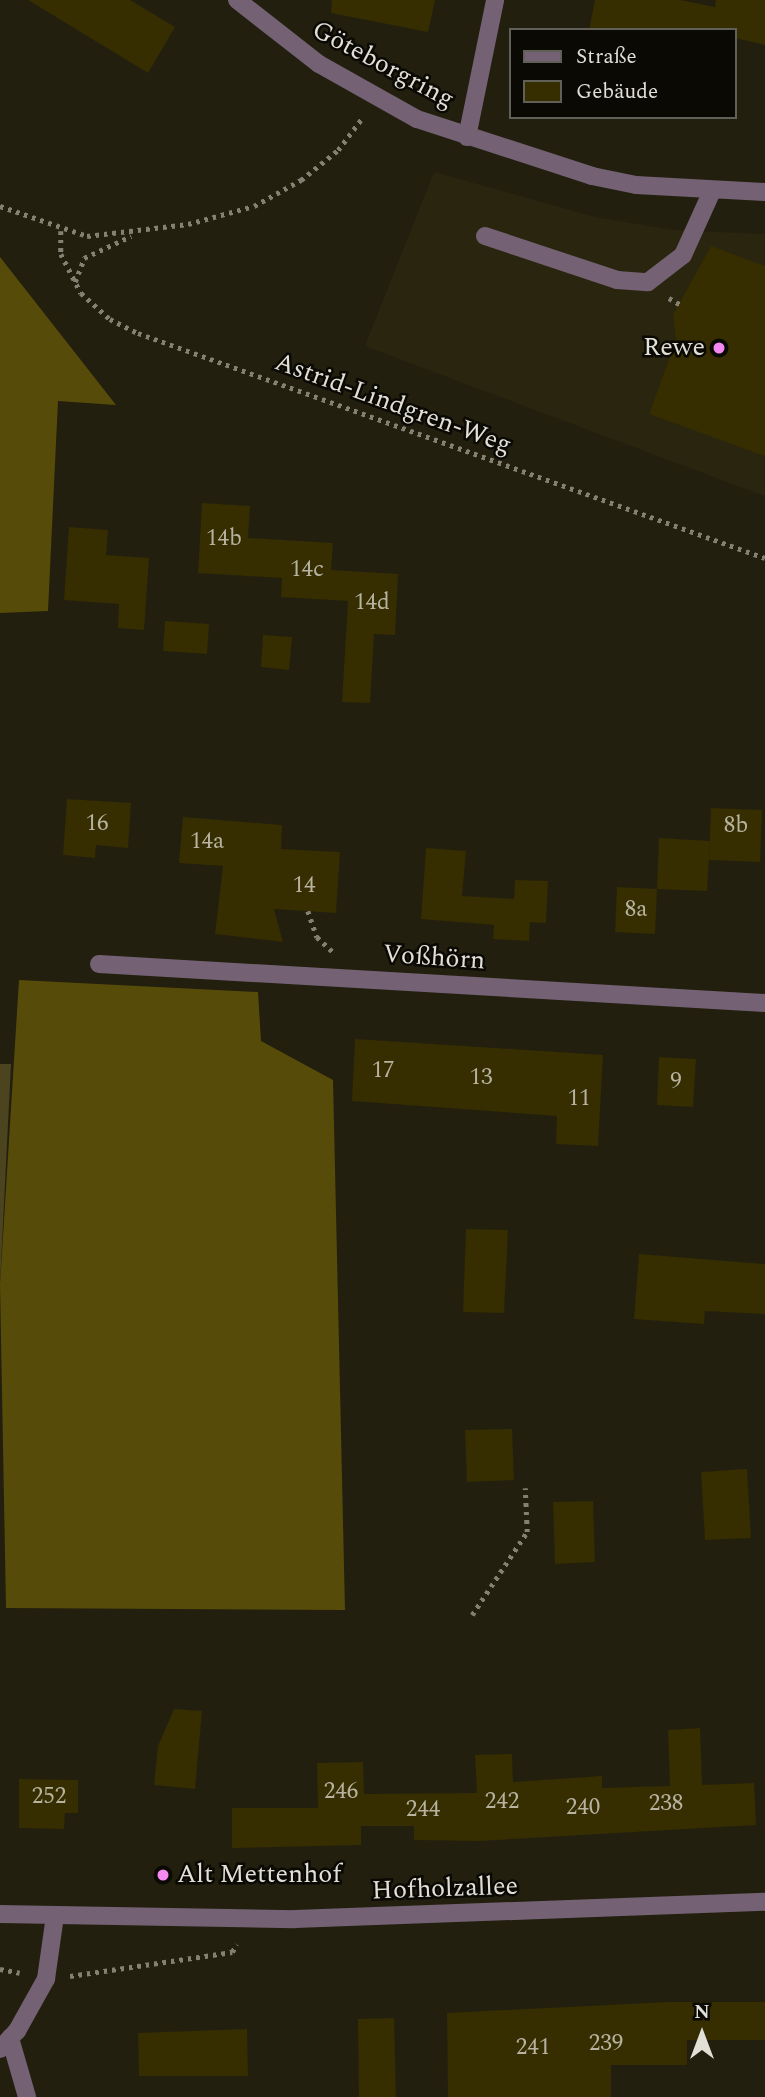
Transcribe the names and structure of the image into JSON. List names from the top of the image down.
{
  "streets": {
    "street": ["Göteborgring", "Voßhörn", "Hofholzallee"],
    "path": ["Astrid-Lindgren-Weg"]
  },
  "places": ["Rewe", "Alt Mettenhof"],
  "house_numbers": [
    "14b",
    "14c",
    "14d",
    "16",
    "8b",
    "14a",
    "14",
    "8a",
    "17",
    "13",
    "9",
    "11",
    "246",
    "252",
    "242",
    "238",
    "240",
    "244",
    "239",
    "241"
  ],
  "legend": ["Straße", "Gebäude"],
  "north": "top"
}
